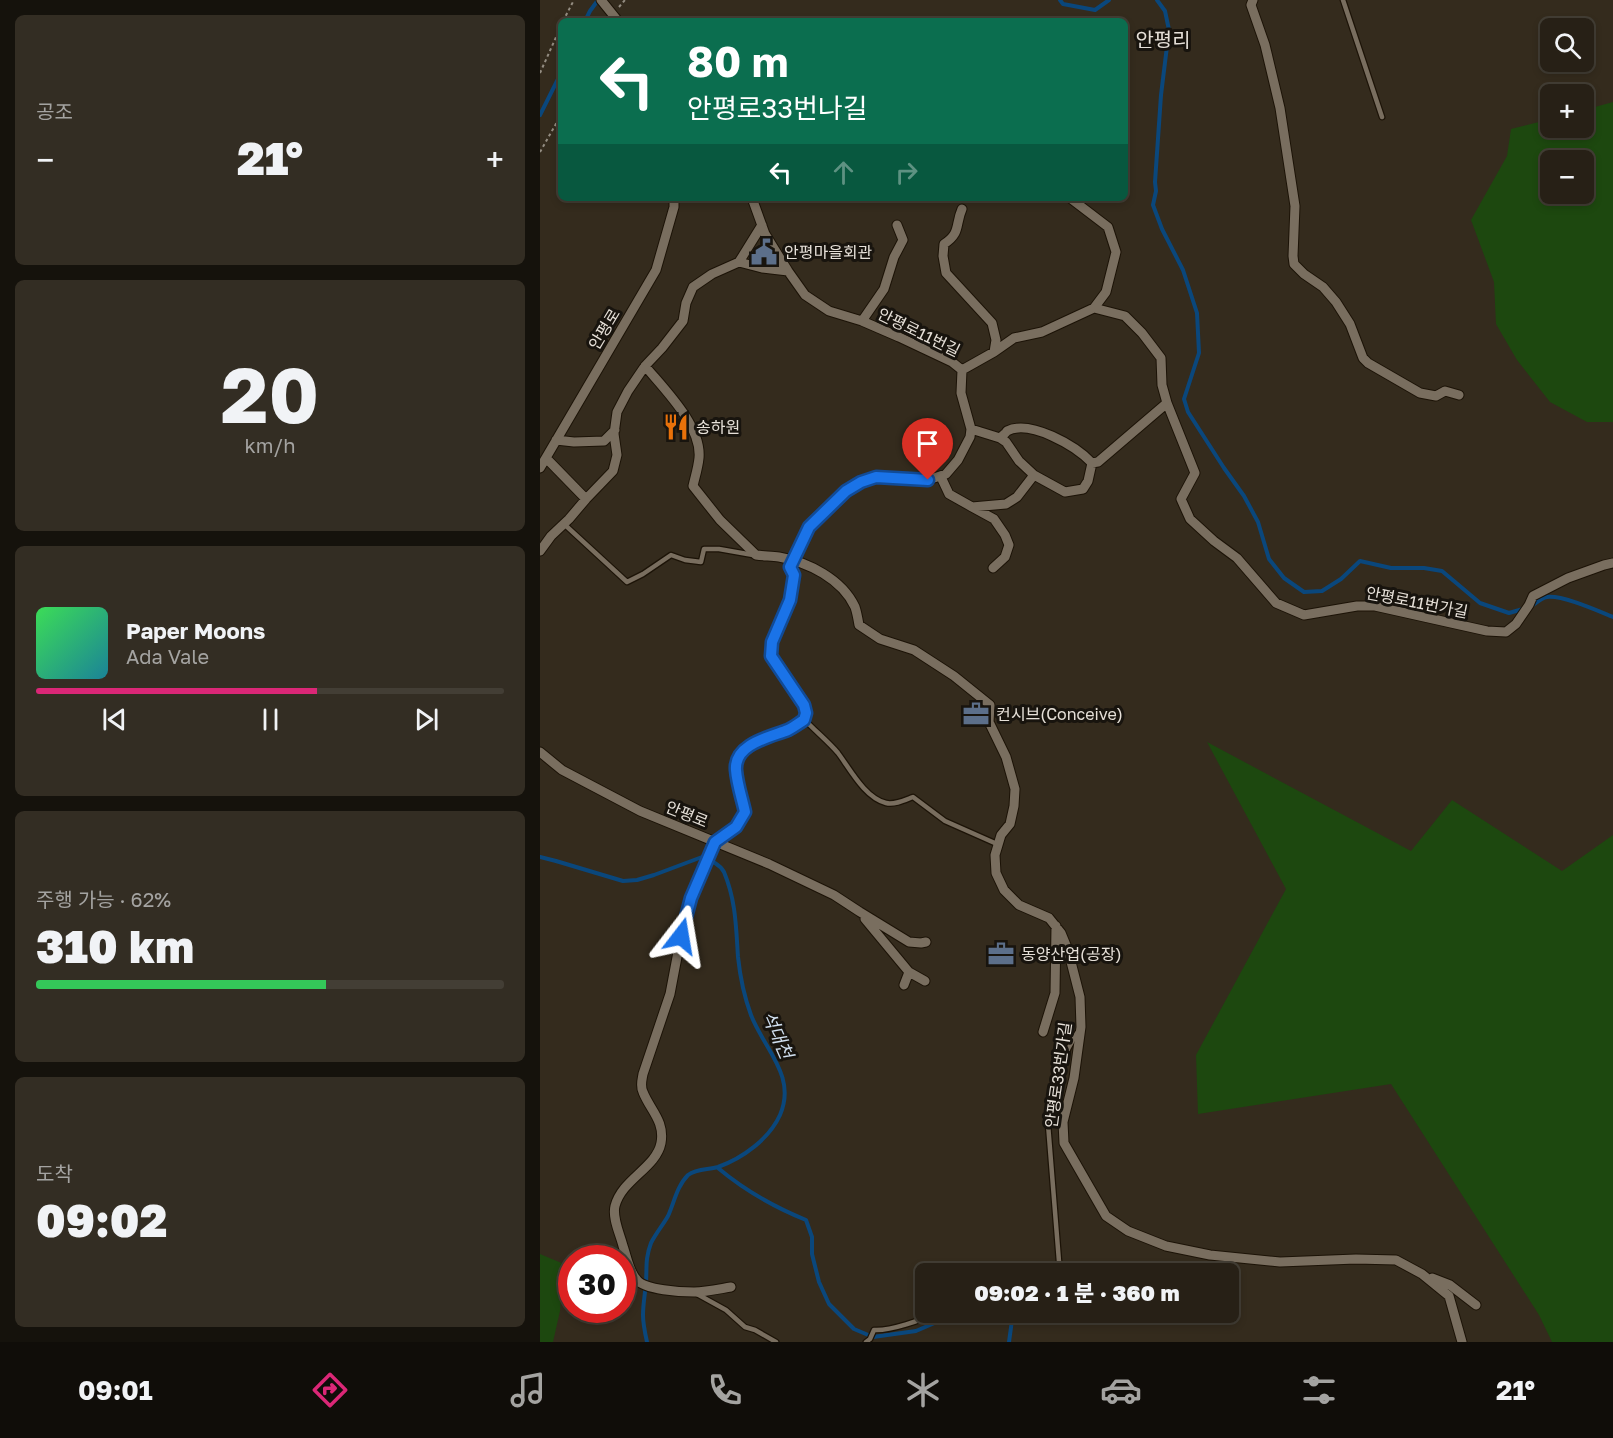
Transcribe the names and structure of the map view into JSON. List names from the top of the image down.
{
  "streets": {
    "street": [
      "안평로",
      "안평로11번길",
      "안평로11번가길",
      "안평로33번가길"
    ]
  },
  "crossings": [
    ["안평로11번길", "안평로11번가길"]
  ],
  "districts": ["안평리"],
  "water": ["석대천"],
  "places": {
    "public building": ["안평마을회관"],
    "restaurant": ["송하원"],
    "office": ["컨시브(Conceive)", "동양산업(공장)"]
  },
  "page": {
    "tile": [
      "공조",
      ["20", "km/h"],
      ["주행 가능 · 62%", "310 km"],
      ["도착", "09:02"]
    ],
    "map_buttons": ["+", "−"],
    "turn": ["80 m", "안평로33번나길"],
    "heat": ["−", "21°", "+"],
    "song": ["Paper Moons", "Ada Vale"],
    "limit": "30",
    "trip": "09:02 · 1 분 · 360 m",
    "tabs": ["09:01", "21°"]
  }
}
